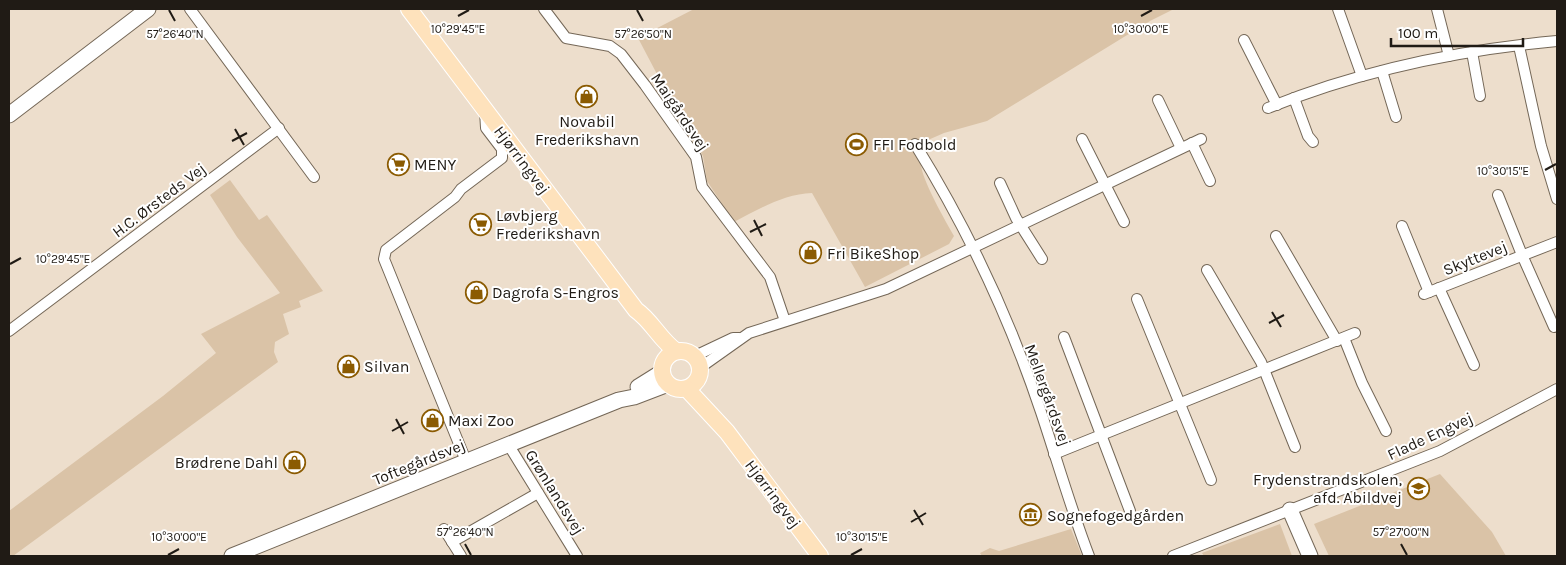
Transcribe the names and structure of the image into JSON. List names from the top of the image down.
{
  "streets": {
    "main road": ["Hjørringvej"],
    "street": [
      "Maigårdsvej",
      "H.C. Ørsteds Vej",
      "Skyttevej",
      "Mellergårdsvej",
      "Flade Engvej",
      "Toftegårdsvej",
      "Grønlandsvej"
    ]
  },
  "crossings": [
    ["Hjørringvej", "Toftegårdsvej"],
    ["Toftegårdsvej", "Grønlandsvej"]
  ],
  "places": {
    "shop": [
      "Novabil Frederikshavn",
      "Fri BikeShop",
      "Dagrofa S-Engros",
      "Silvan",
      "Maxi Zoo",
      "Brødrene Dahl"
    ],
    "sports": ["FFI Fodbold"],
    "supermarket": ["MENY", "Løvbjerg Frederikshavn"],
    "school or university": ["Frydenstrandskolen, afd. Abildvej"],
    "museum": ["Sognefogedgården"]
  },
  "scale_bar": "100 m",
  "coordinates": [
    "10°29'45\"E",
    "10°30'00\"E",
    "57°26'40\"N",
    "57°26'50\"N",
    "10°30'15\"E",
    "57°27'00\"N"
  ]
}
